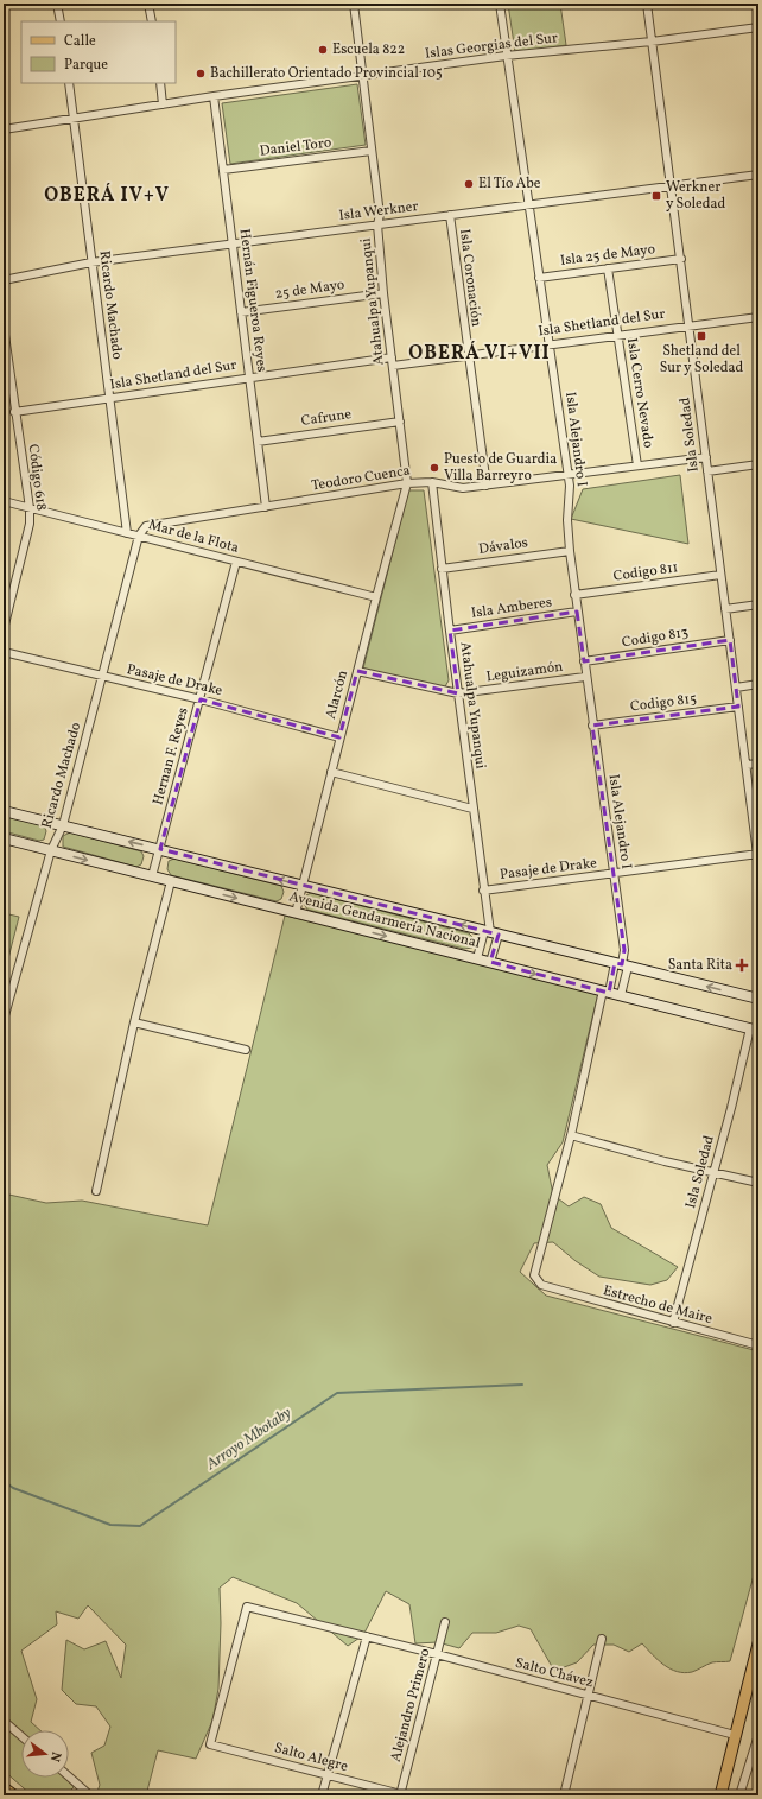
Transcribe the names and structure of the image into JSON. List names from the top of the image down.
{
  "streets": {
    "street": [
      "Islas Georgias del Sur",
      "Daniel Toro",
      "Isla Werkner",
      "Isla 25 de Mayo",
      "Isla Coronación",
      "25 de Mayo",
      "Hernán Figueroa Reyes",
      "Atahualpa Yupanqui",
      "Ricardo Machado",
      "Isla Shetland del Sur",
      "Isla Cerro Nevado",
      "Cafrune",
      "Isla Soledad",
      "Isla Alejandro I",
      "Código 618",
      "Teodoro Cuenca",
      "Mar de la Flota",
      "Dávalos",
      "Codigo 811",
      "Isla Amberes",
      "Codigo 813",
      "Leguizamón",
      "Pasaje de Drake",
      "Alarcón",
      "Codigo 815",
      "Hernan F. Reyes",
      "Avenida Gendarmería Nacional",
      "Estrecho de Maire",
      "Salto Chávez",
      "Alejandro Primero",
      "Salto Alegre"
    ]
  },
  "crossings": [
    ["Islas Georgias del Sur", "Hernán Figueroa Reyes"],
    ["Islas Georgias del Sur", "Atahualpa Yupanqui"],
    ["Islas Georgias del Sur", "Ricardo Machado"],
    ["Islas Georgias del Sur", "Isla Soledad"],
    ["Islas Georgias del Sur", "Isla Alejandro I"],
    ["Daniel Toro", "Hernán Figueroa Reyes"],
    ["Daniel Toro", "Atahualpa Yupanqui"],
    ["Isla Werkner", "Isla Coronación"],
    ["Isla Werkner", "Hernán Figueroa Reyes"],
    ["Isla Werkner", "Atahualpa Yupanqui"],
    ["Isla Werkner", "Ricardo Machado"],
    ["Isla Werkner", "Isla Soledad"],
    ["Isla Werkner", "Isla Alejandro I"],
    ["Isla 25 de Mayo", "Isla Cerro Nevado"],
    ["Isla 25 de Mayo", "Isla Soledad"],
    ["Isla 25 de Mayo", "Isla Alejandro I"],
    ["Isla Coronación", "Isla Shetland del Sur"],
    ["Isla Coronación", "Teodoro Cuenca"],
    ["25 de Mayo", "Hernán Figueroa Reyes"],
    ["25 de Mayo", "Atahualpa Yupanqui"],
    ["Hernán Figueroa Reyes", "Isla Shetland del Sur"],
    ["Hernán Figueroa Reyes", "Cafrune"],
    ["Hernán Figueroa Reyes", "Teodoro Cuenca"],
    ["Atahualpa Yupanqui", "Isla Shetland del Sur"],
    ["Atahualpa Yupanqui", "Cafrune"],
    ["Atahualpa Yupanqui", "Teodoro Cuenca"],
    ["Atahualpa Yupanqui", "Dávalos"],
    ["Atahualpa Yupanqui", "Isla Amberes"],
    ["Atahualpa Yupanqui", "Leguizamón"],
    ["Atahualpa Yupanqui", "Pasaje de Drake"],
    ["Atahualpa Yupanqui", "Alarcón"],
    ["Atahualpa Yupanqui", "Avenida Gendarmería Nacional"],
    ["Ricardo Machado", "Isla Shetland del Sur"],
    ["Ricardo Machado", "Teodoro Cuenca"],
    ["Ricardo Machado", "Mar de la Flota"],
    ["Ricardo Machado", "Pasaje de Drake"],
    ["Ricardo Machado", "Avenida Gendarmería Nacional"],
    ["Isla Shetland del Sur", "Isla Cerro Nevado"],
    ["Isla Shetland del Sur", "Isla Soledad"],
    ["Isla Shetland del Sur", "Isla Alejandro I"],
    ["Isla Shetland del Sur", "Código 618"],
    ["Isla Cerro Nevado", "Teodoro Cuenca"],
    ["Isla Soledad", "Teodoro Cuenca"],
    ["Isla Soledad", "Codigo 811"],
    ["Isla Soledad", "Codigo 813"],
    ["Isla Soledad", "Pasaje de Drake"],
    ["Isla Soledad", "Codigo 815"],
    ["Isla Soledad", "Avenida Gendarmería Nacional"],
    ["Isla Soledad", "Estrecho de Maire"],
    ["Isla Alejandro I", "Teodoro Cuenca"],
    ["Isla Alejandro I", "Dávalos"],
    ["Isla Alejandro I", "Codigo 811"],
    ["Isla Alejandro I", "Isla Amberes"],
    ["Isla Alejandro I", "Codigo 813"],
    ["Isla Alejandro I", "Leguizamón"],
    ["Isla Alejandro I", "Pasaje de Drake"],
    ["Isla Alejandro I", "Codigo 815"],
    ["Isla Alejandro I", "Avenida Gendarmería Nacional"],
    ["Código 618", "Mar de la Flota"],
    ["Teodoro Cuenca", "Mar de la Flota"],
    ["Teodoro Cuenca", "Alarcón"],
    ["Mar de la Flota", "Alarcón"],
    ["Mar de la Flota", "Hernan F. Reyes"],
    ["Leguizamón", "Alarcón"],
    ["Pasaje de Drake", "Alarcón"],
    ["Pasaje de Drake", "Hernan F. Reyes"],
    ["Alarcón", "Avenida Gendarmería Nacional"],
    ["Hernan F. Reyes", "Avenida Gendarmería Nacional"],
    ["Salto Chávez", "Alejandro Primero"],
    ["Salto Chávez", "Salto Alegre"],
    ["Alejandro Primero", "Salto Alegre"]
  ],
  "districts": ["OBERÁ IV+V", "OBERÁ VI+VII"],
  "water": ["Arroyo Mbotaby"],
  "places": {
    "other": [
      "Escuela 822",
      "Bachillerato Orientado Provincial 105",
      "El Tío Abe",
      "Puesto de Guardia Villa Barreyro"
    ],
    "transit": ["Werkner y Soledad", "Shetland del Sur y Soledad"],
    "health": ["Santa Rita"]
  },
  "legend": ["Calle", "Parque"],
  "north": "right"
}
